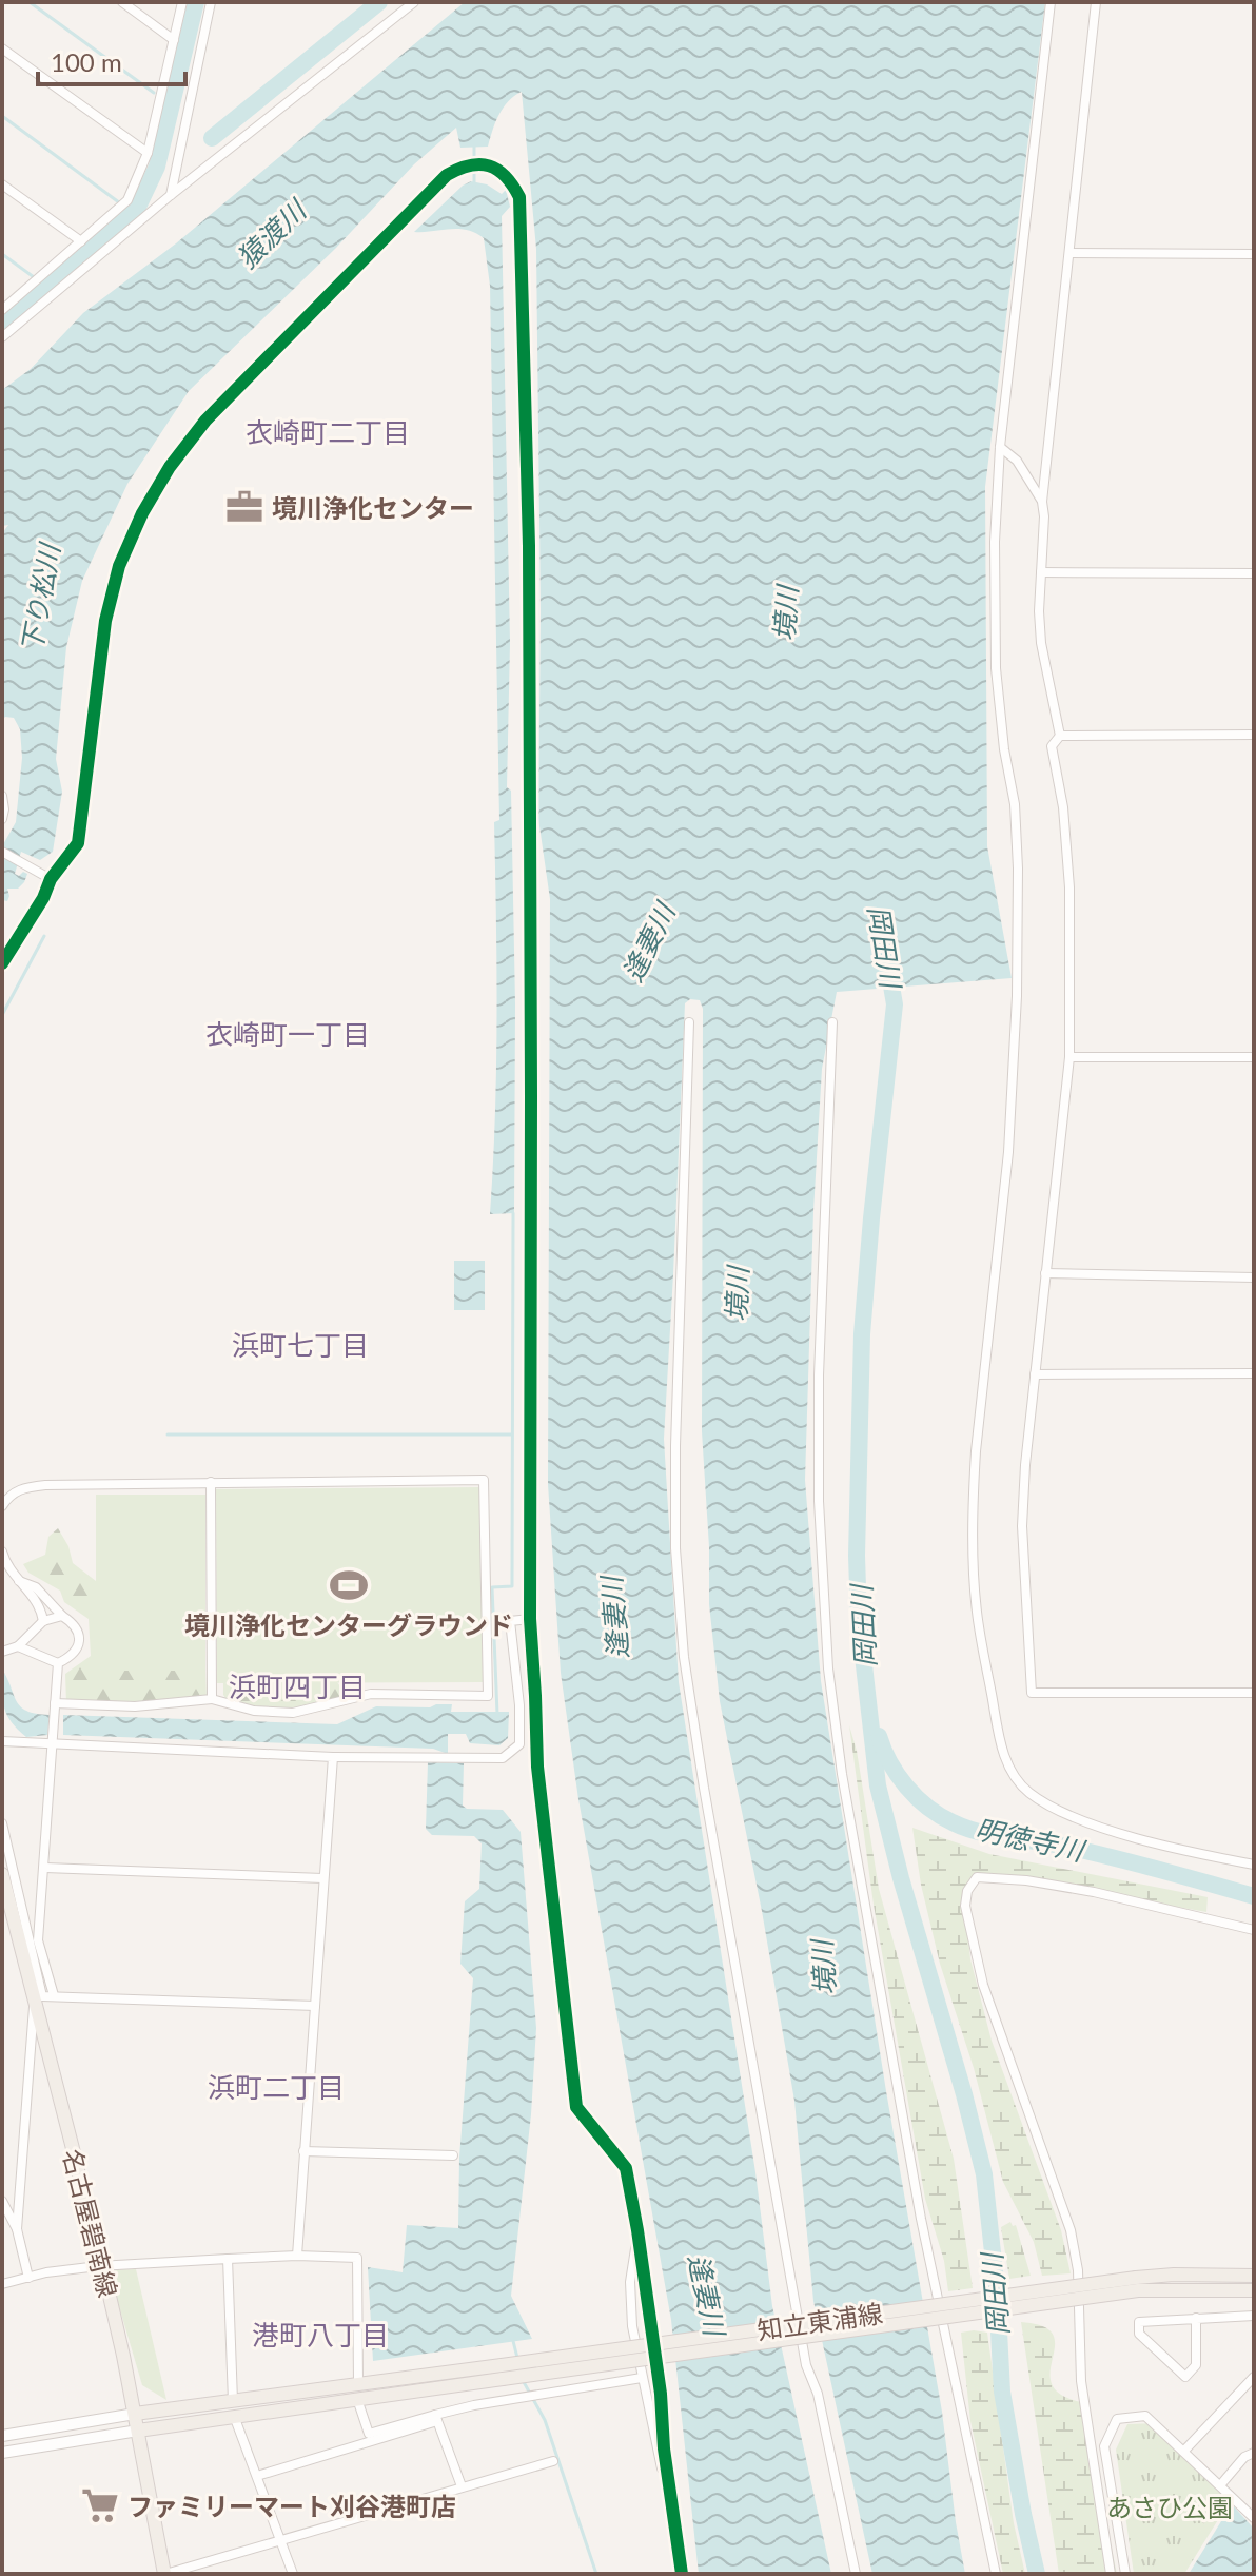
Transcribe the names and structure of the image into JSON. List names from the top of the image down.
{
  "streets": {
    "main road": ["名古屋碧南線", "知立東浦線"]
  },
  "crossings": [
    ["名古屋碧南線", "知立東浦線"]
  ],
  "districts": [
    "衣崎町二丁目",
    "衣崎町一丁目",
    "浜町七丁目",
    "浜町四丁目",
    "浜町二丁目",
    "港町八丁目"
  ],
  "water": [
    "猿渡川",
    "下り松川",
    "境川",
    "逢妻川",
    "岡田川",
    "明徳寺川"
  ],
  "parks": ["あさひ公園"],
  "places": {
    "office": ["境川浄化センター"],
    "sports": ["境川浄化センターグラウンド"],
    "supermarket": ["ファミリーマート刈谷港町店"]
  },
  "scale_bar": "100 m"
}
